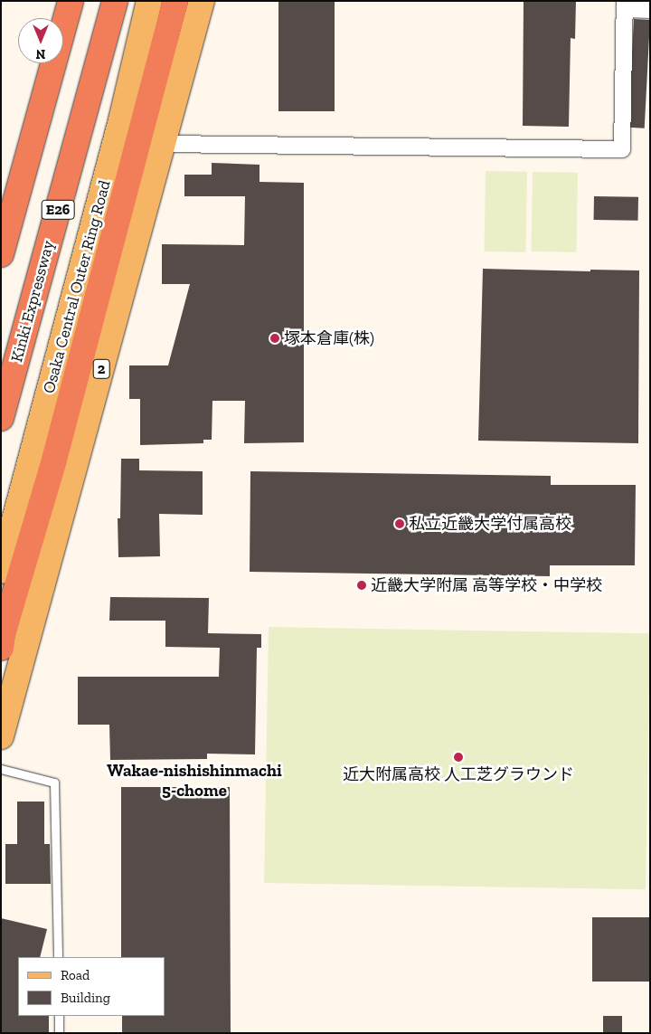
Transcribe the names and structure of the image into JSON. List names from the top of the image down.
{
  "streets": {
    "highway": ["E26", "Kinki Expressway"],
    "main road": ["Osaka Central Outer Ring Road", "2"]
  },
  "districts": ["Wakae-nishishinmachi 5-chome"],
  "places": [
    "塚本倉庫(株)",
    "私立近畿大学付属高校",
    "近畿大学附属 高等学校・中学校",
    "近大附属高校 人工芝グラウンド"
  ],
  "legend": ["Road", "Building"],
  "north": "bottom"
}
